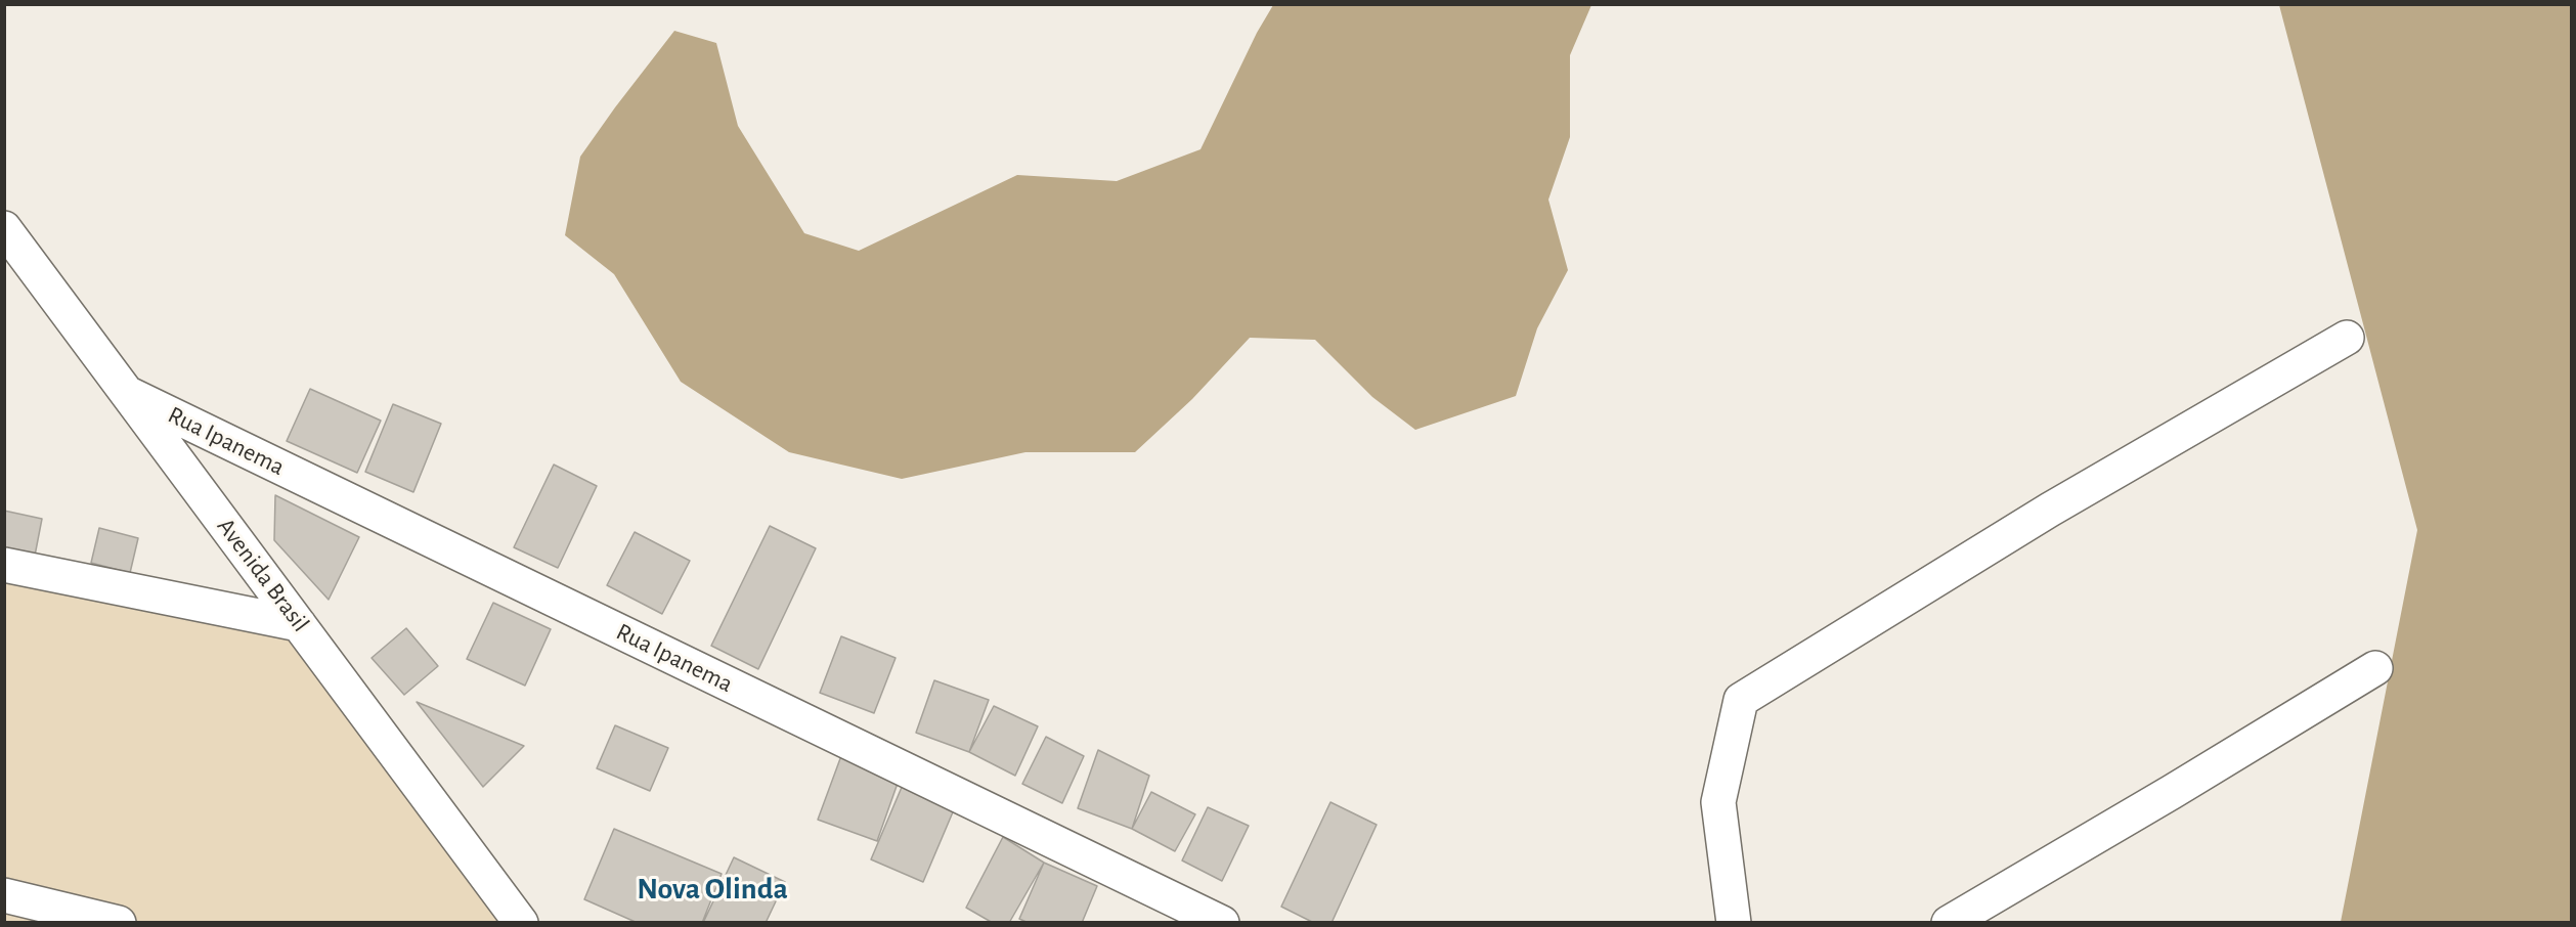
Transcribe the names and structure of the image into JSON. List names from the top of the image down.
{
  "streets": {
    "street": ["Rua Ipanema", "Avenida Brasil"]
  },
  "crossings": [
    ["Rua Ipanema", "Avenida Brasil"]
  ],
  "districts": ["Nova Olinda"]
}
